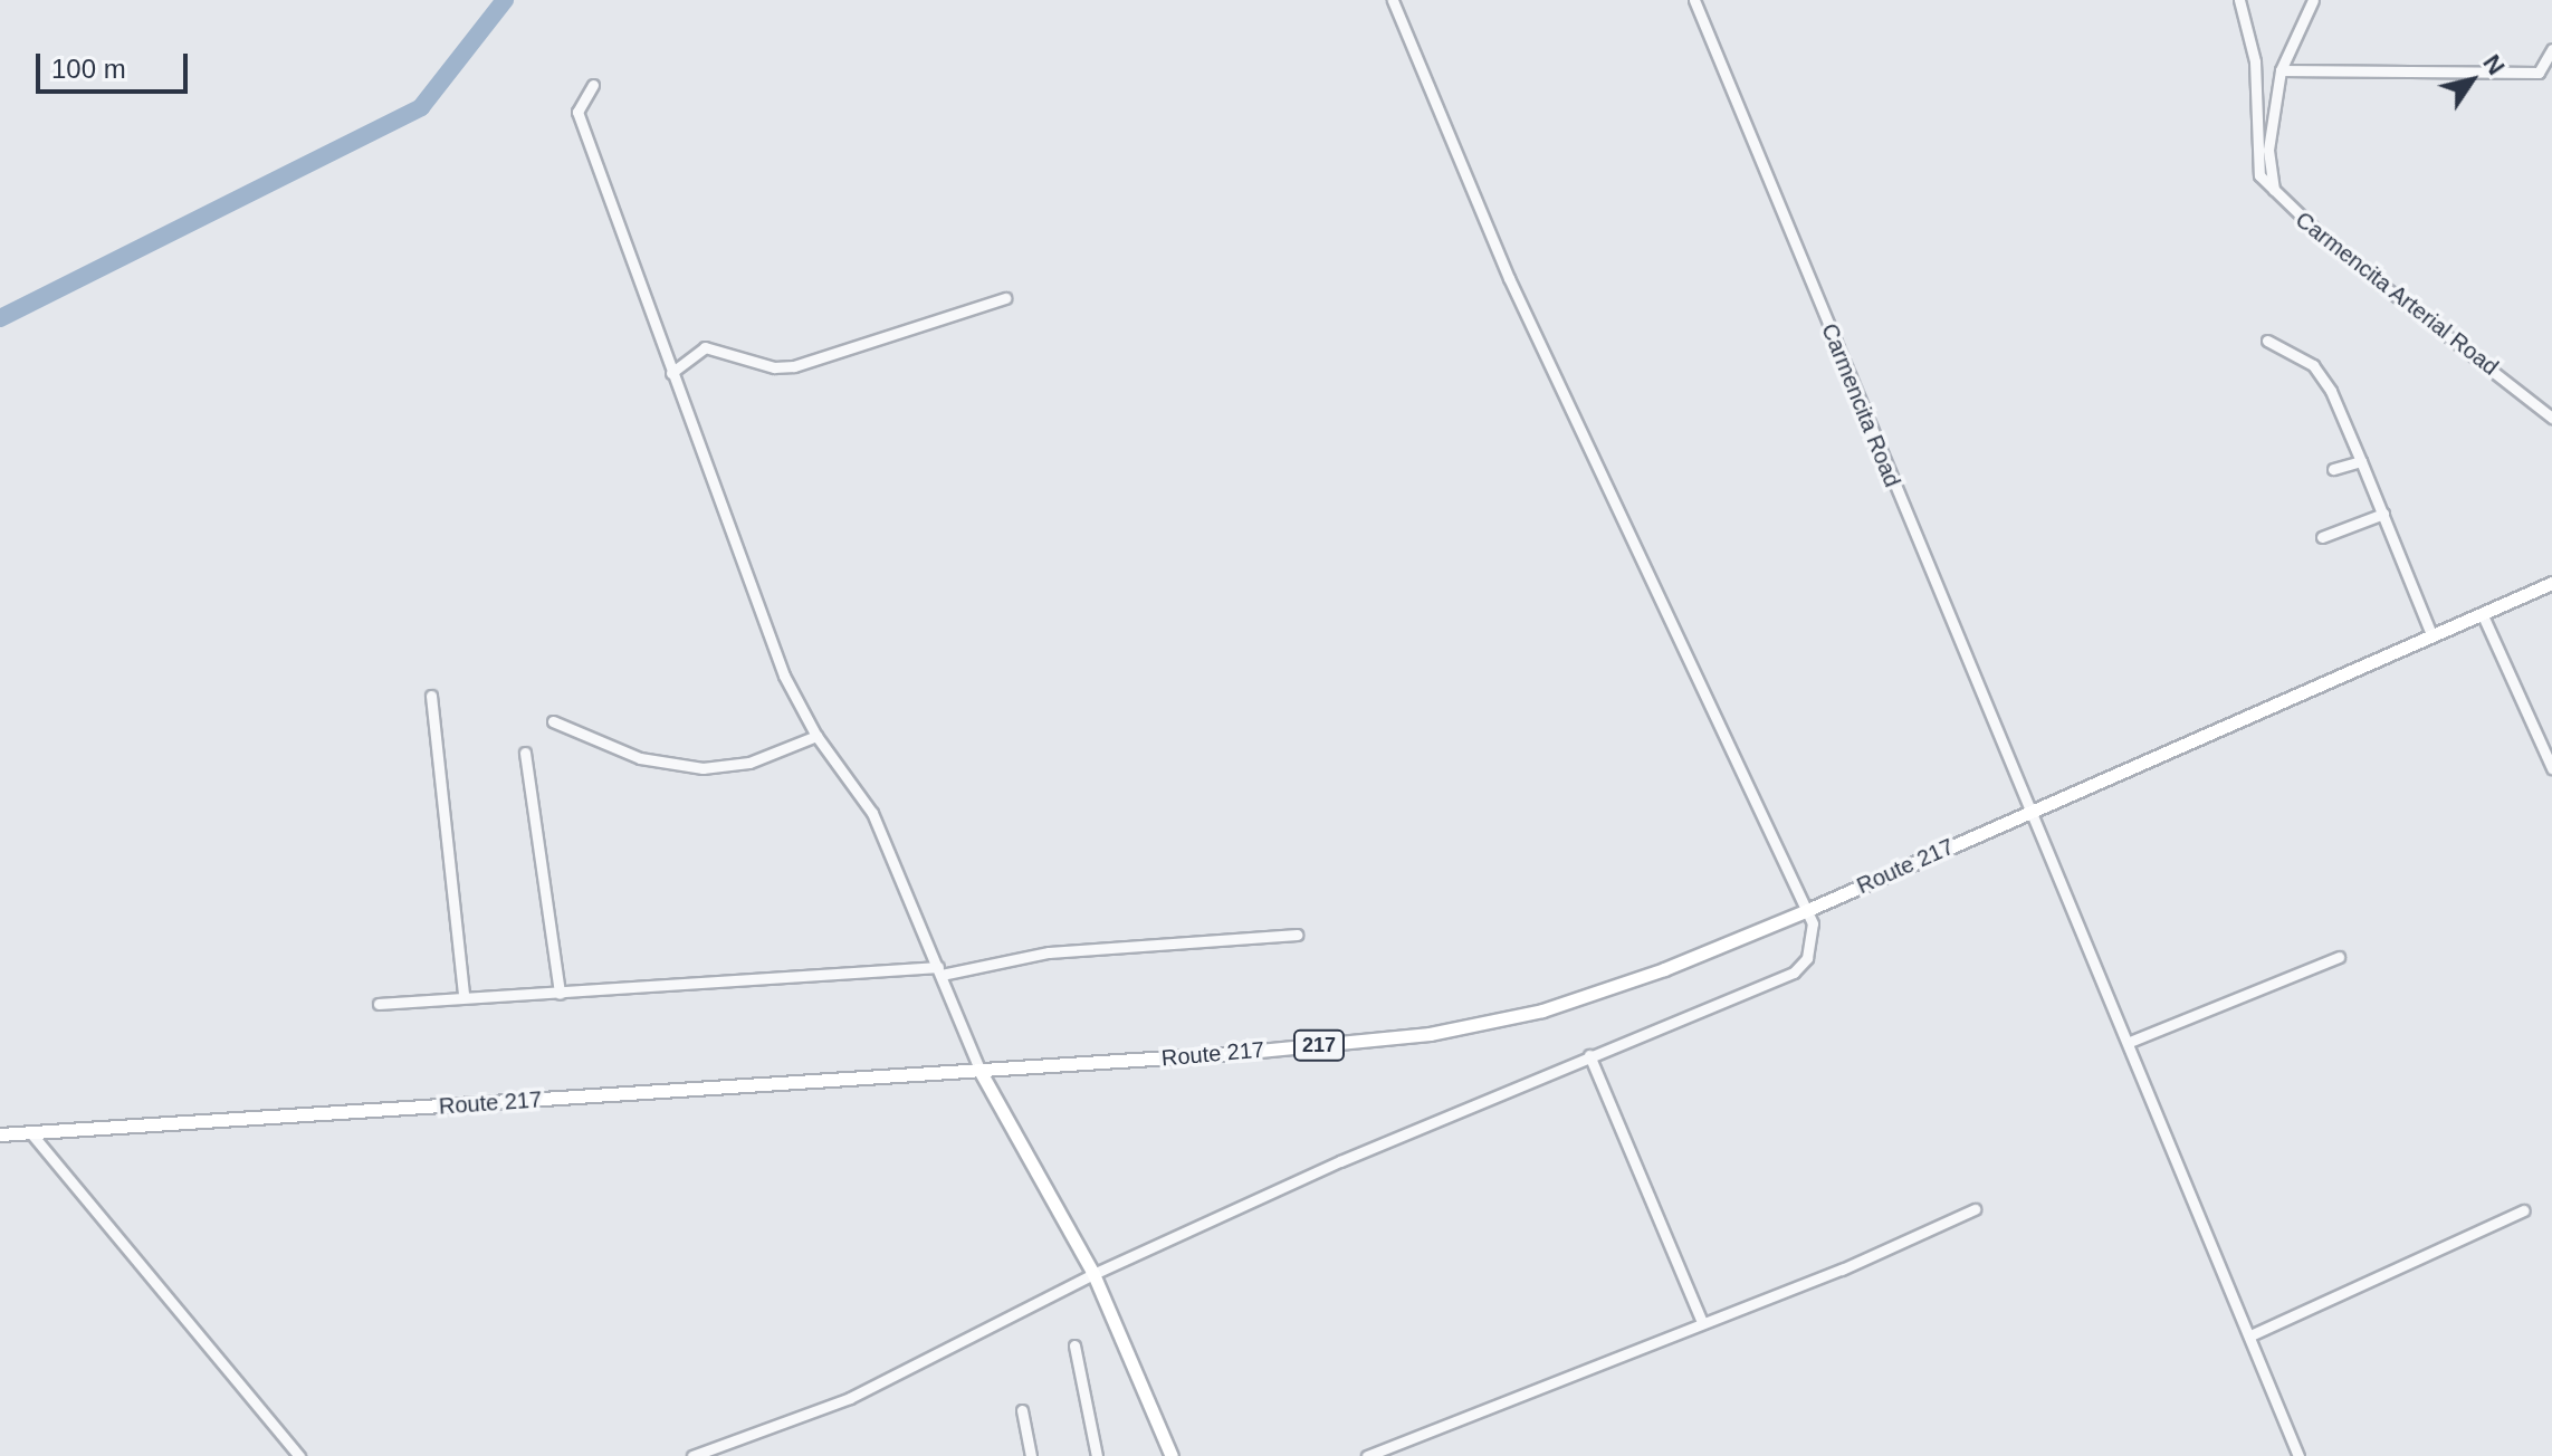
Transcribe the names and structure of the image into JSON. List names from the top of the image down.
{
  "streets": {
    "main road": ["Route 217", "217"],
    "street": ["Carmencita Arterial Road", "Carmencita Road"]
  },
  "crossings": [
    ["Carmencita Road", "Route 217"]
  ],
  "scale_bar": "100 m",
  "north": "top right"
}
